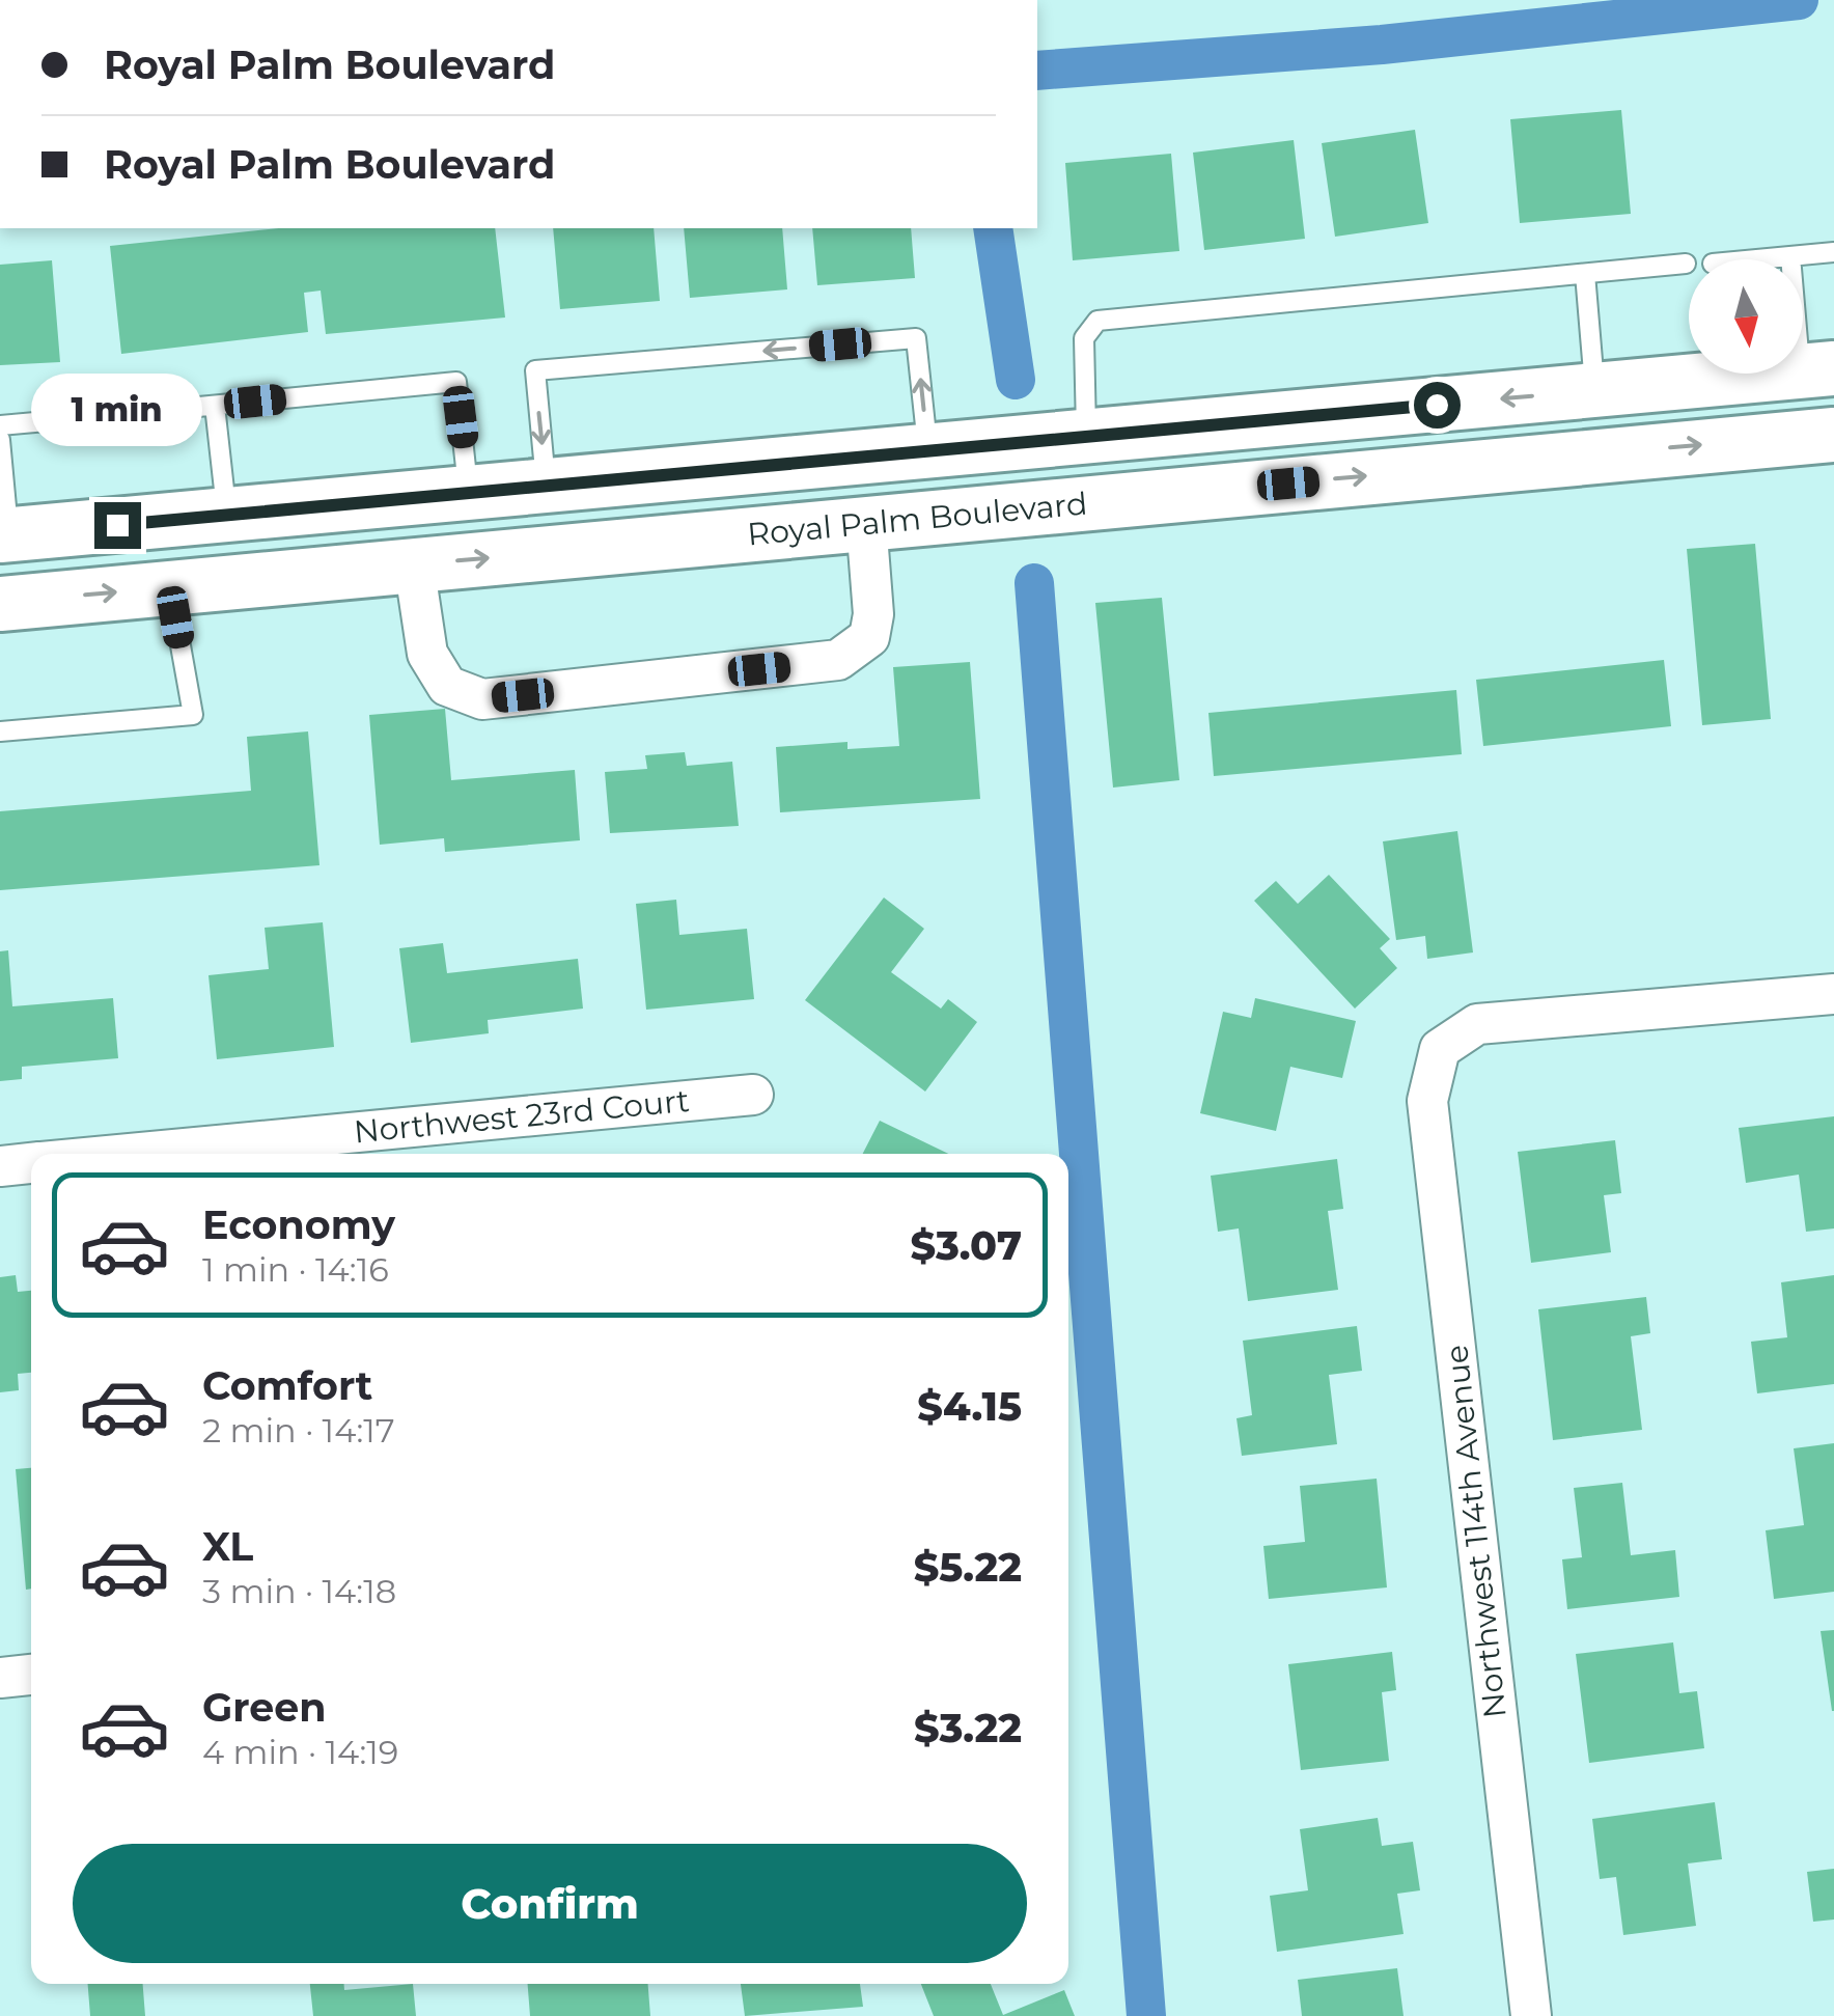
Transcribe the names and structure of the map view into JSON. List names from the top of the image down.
{
  "streets": {
    "main road": ["Royal Palm Boulevard"],
    "street": ["Northwest 23rd Court", "Northwest 114th Avenue"]
  },
  "north": "bottom",
  "page": {
    "banner": ["Royal Palm Boulevard", "Royal Palm Boulevard"],
    "bubble": "1 min",
    "list": [
      {
        "name": "Economy",
        "note": "1 min · 14:16",
        "value": "$3.07"
      },
      {
        "name": "Comfort",
        "note": "2 min · 14:17",
        "value": "$4.15"
      },
      {
        "name": "XL",
        "note": "3 min · 14:18",
        "value": "$5.22"
      },
      {
        "name": "Green",
        "note": "4 min · 14:19",
        "value": "$3.22"
      }
    ],
    "buttons": "Confirm"
  }
}
